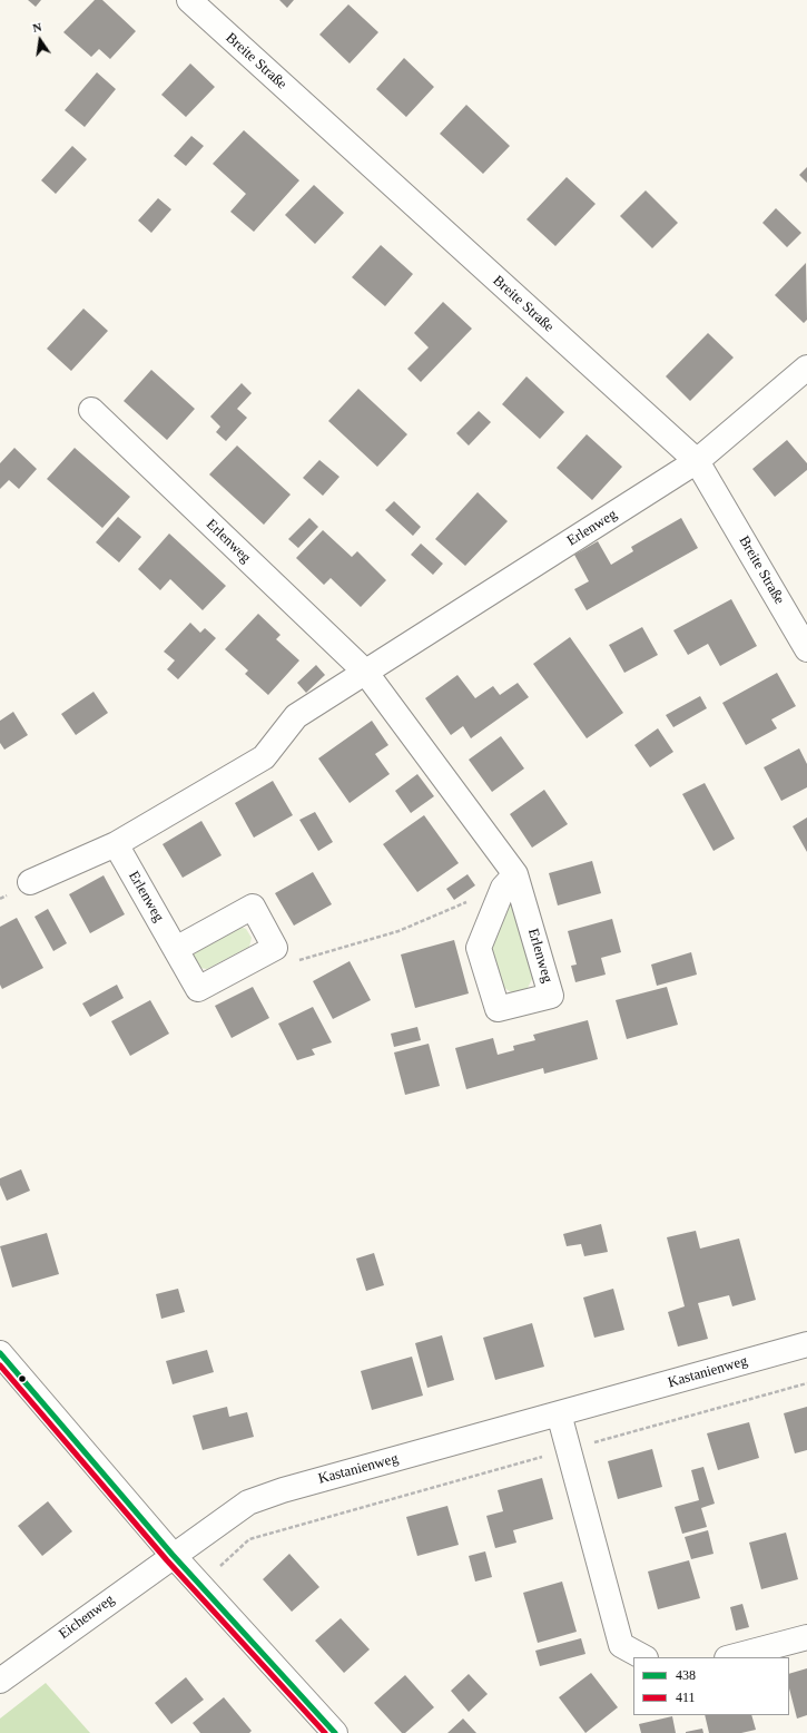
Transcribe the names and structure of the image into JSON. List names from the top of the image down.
{
  "streets": {
    "street": [
      "Breite Straße",
      "Erlenweg",
      "Kastanienweg",
      "Eichenweg"
    ]
  },
  "crossings": [
    ["Breite Straße", "Erlenweg"],
    ["Kastanienweg", "Eichenweg"]
  ],
  "lines": ["transit line 438", "transit line 411"],
  "legend": ["438", "411"],
  "north": "top"
}
